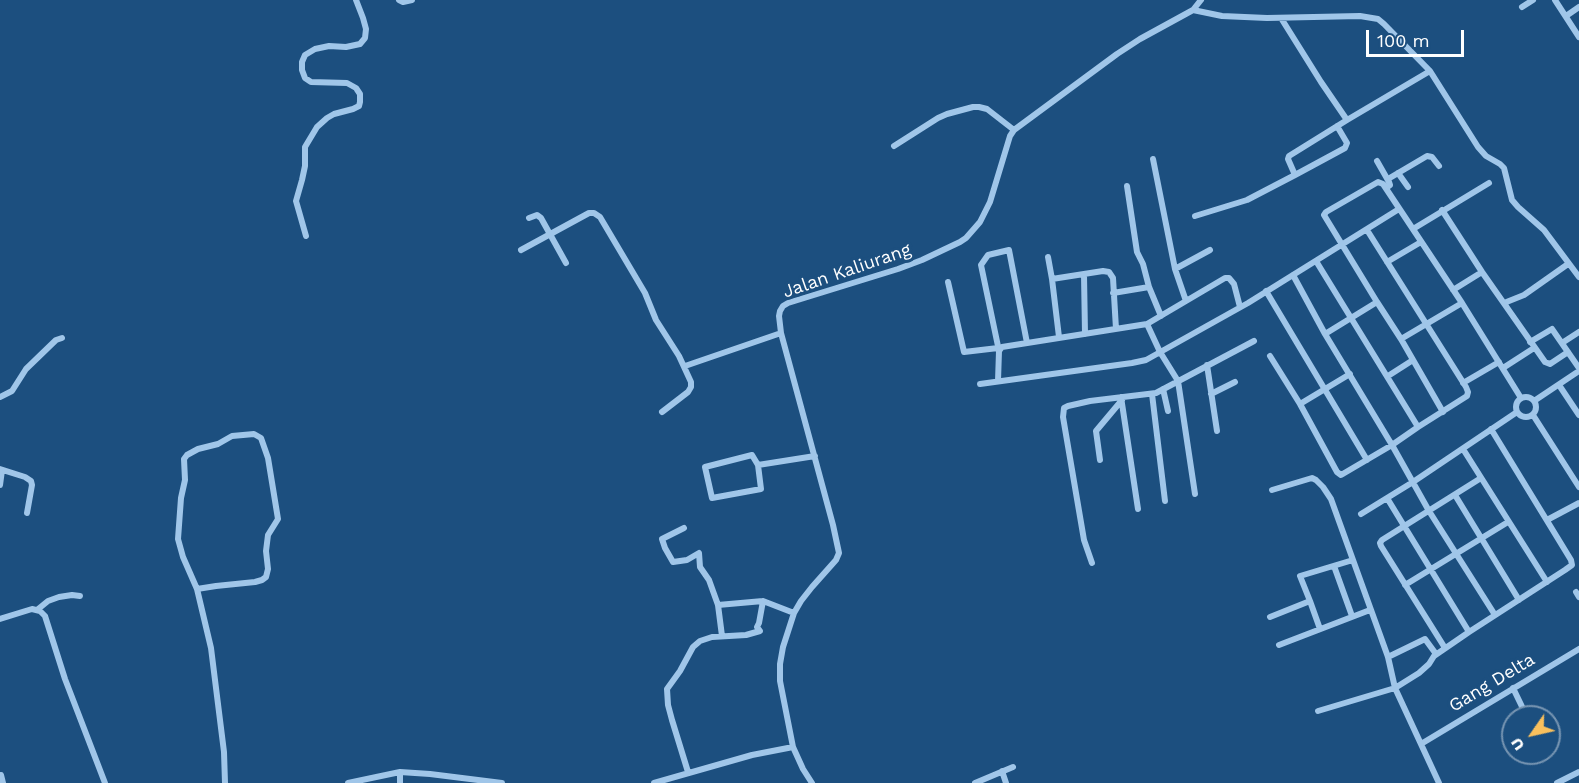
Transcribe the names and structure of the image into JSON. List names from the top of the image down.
{
  "streets": {
    "street": ["Jalan Kaliurang", "Gang Delta"]
  },
  "scale_bar": "100 m",
  "north": "bottom left"
}
